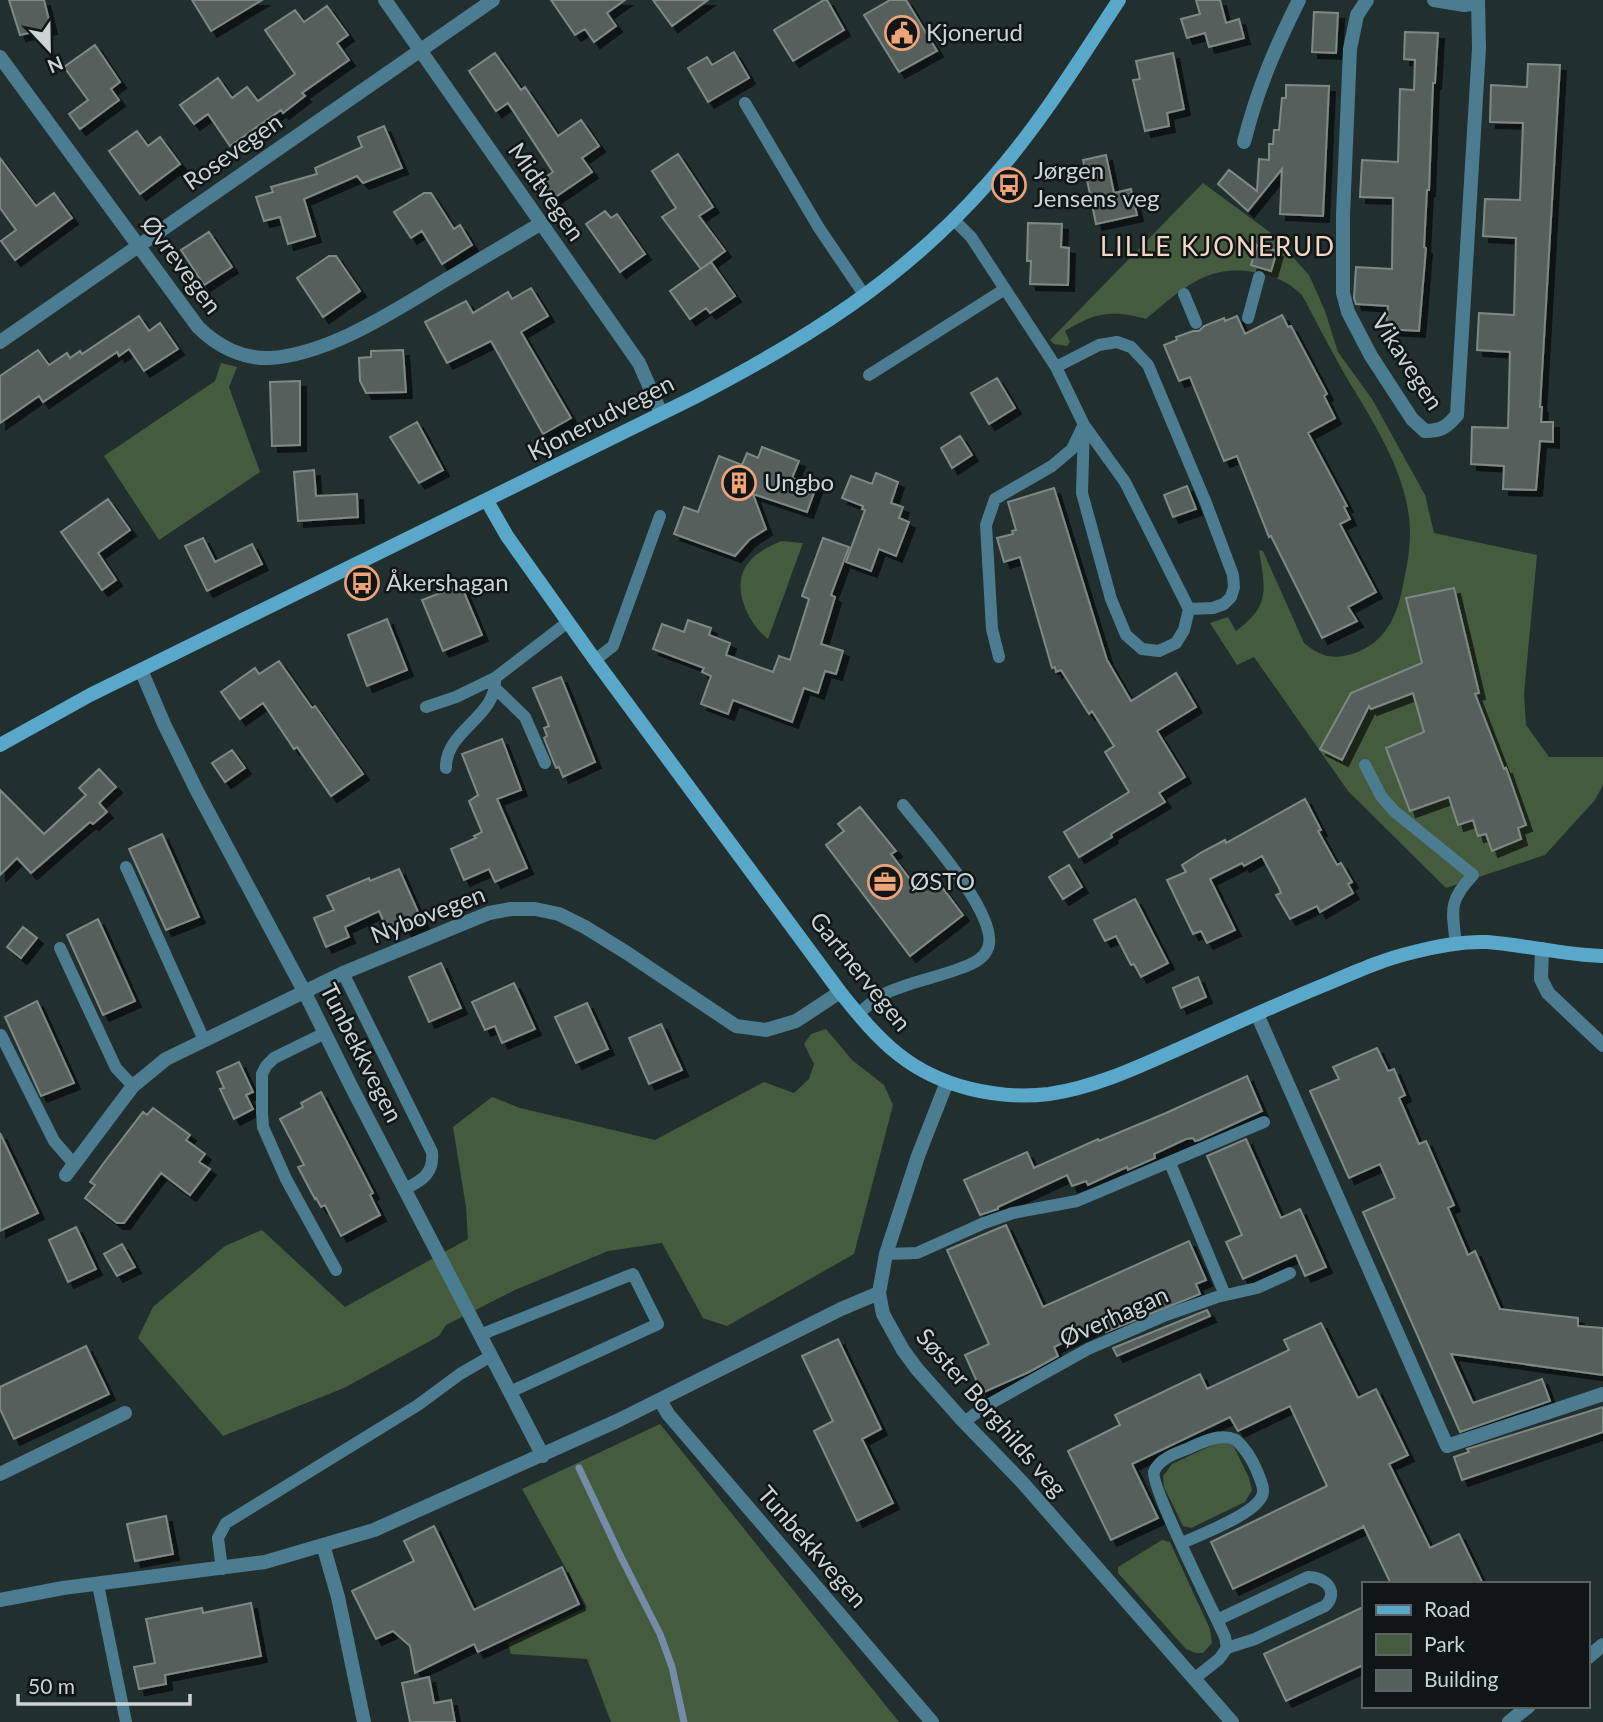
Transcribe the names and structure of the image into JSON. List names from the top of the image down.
{
  "streets": {
    "street": [
      "Rosevegen",
      "Midtvegen",
      "Øvrevegen",
      "Vikavegen",
      "Kjonerudvegen",
      "Nybovegen",
      "Gartnervegen",
      "Tunbekkvegen",
      "Søster Borghilds veg"
    ],
    "lane": ["Øverhagan"]
  },
  "crossings": [
    ["Rosevegen", "Midtvegen"],
    ["Rosevegen", "Øvrevegen"],
    ["Midtvegen", "Øvrevegen"],
    ["Midtvegen", "Kjonerudvegen"],
    ["Kjonerudvegen", "Gartnervegen"],
    ["Kjonerudvegen", "Tunbekkvegen"],
    ["Nybovegen", "Gartnervegen"],
    ["Nybovegen", "Tunbekkvegen"],
    ["Gartnervegen", "Søster Borghilds veg"],
    ["Øverhagan", "Søster Borghilds veg"]
  ],
  "districts": ["LILLE KJONERUD"],
  "places": {
    "public building": ["Kjonerud"],
    "bus stop": ["Jørgen Jensens veg", "Åkershagan"],
    "building": ["Ungbo"],
    "office": ["ØSTO"]
  },
  "legend": ["Road", "Park", "Building"],
  "scale_bar": "50 m",
  "north": "bottom"
}
